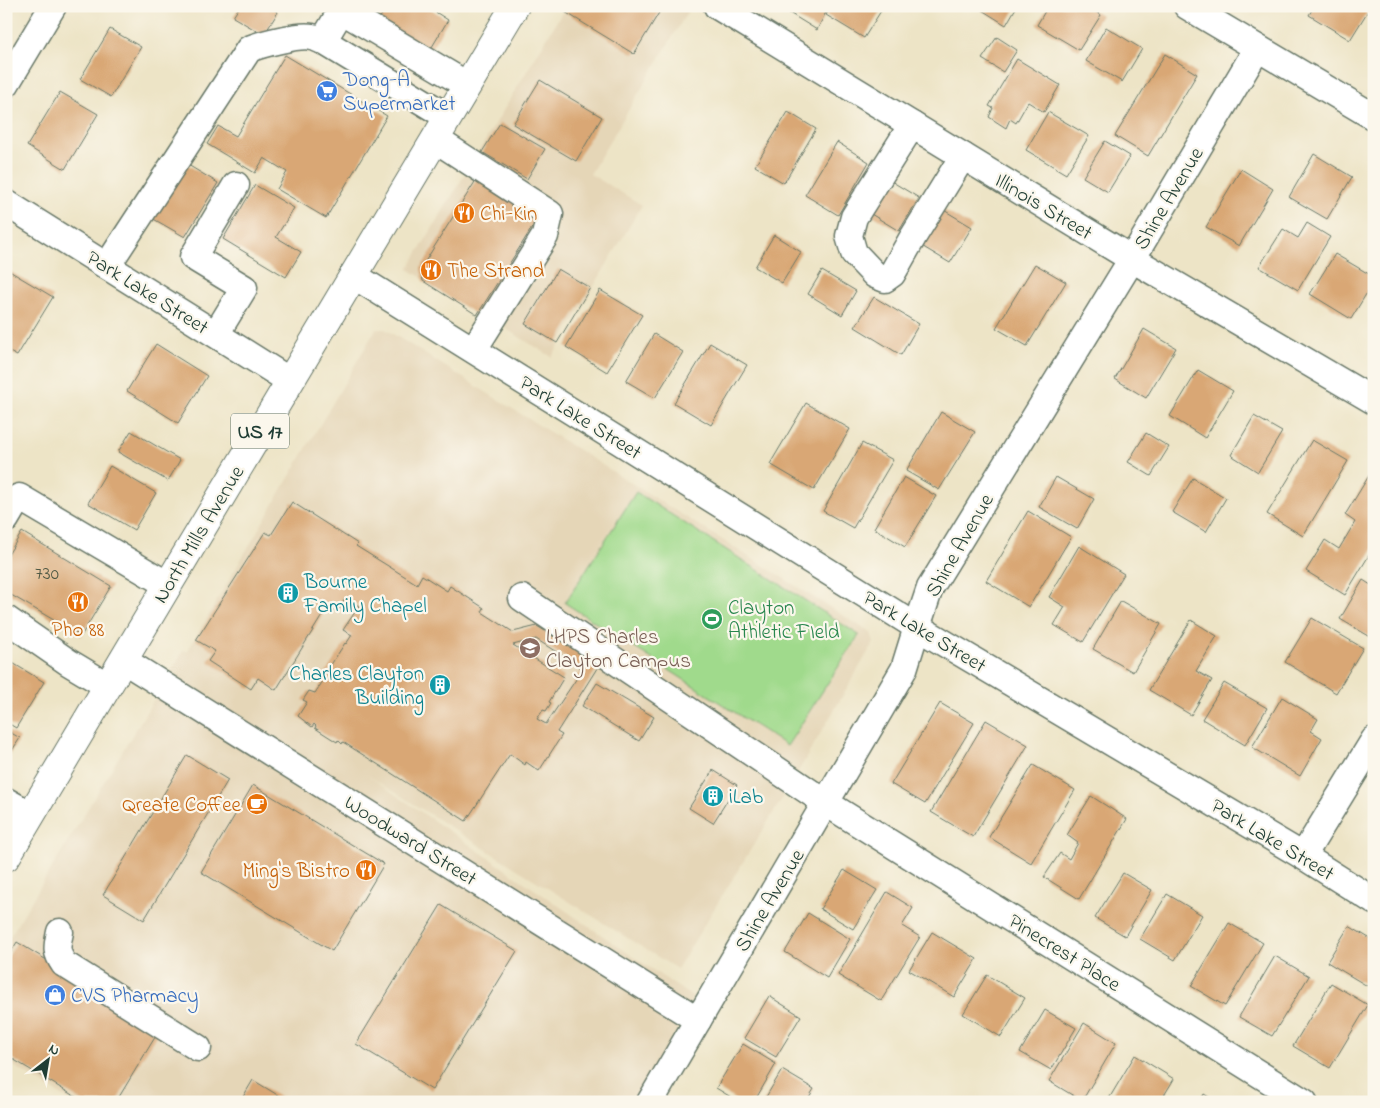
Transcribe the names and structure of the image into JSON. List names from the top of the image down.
{
  "streets": {
    "main road": ["US 17", "North Mills Avenue"],
    "street": [
      "Shine Avenue",
      "Illinois Street",
      "Park Lake Street",
      "Woodward Street",
      "Pinecrest Place"
    ]
  },
  "crossings": [
    ["Shine Avenue", "Illinois Street"],
    ["Shine Avenue", "Park Lake Street"],
    ["Shine Avenue", "Woodward Street"],
    ["Shine Avenue", "Pinecrest Place"],
    ["Park Lake Street", "North Mills Avenue"],
    ["North Mills Avenue", "Woodward Street"]
  ],
  "places": {
    "supermarket": ["Dong-A Supermarket"],
    "restaurant": [
      "Chi-Kin",
      "The Strand",
      "Pho 88",
      "Ming's Bistro"
    ],
    "building": ["Bourne Family Chapel", "Charles Clayton Building", "iLab"],
    "sports": ["Clayton Athletic FIeld"],
    "school or university": ["LHPS Charles Clayton Campus"],
    "cafe": ["Qreate Coffee"],
    "shop": ["CVS Pharmacy"]
  },
  "house_numbers": ["730"],
  "north": "top right"
}
